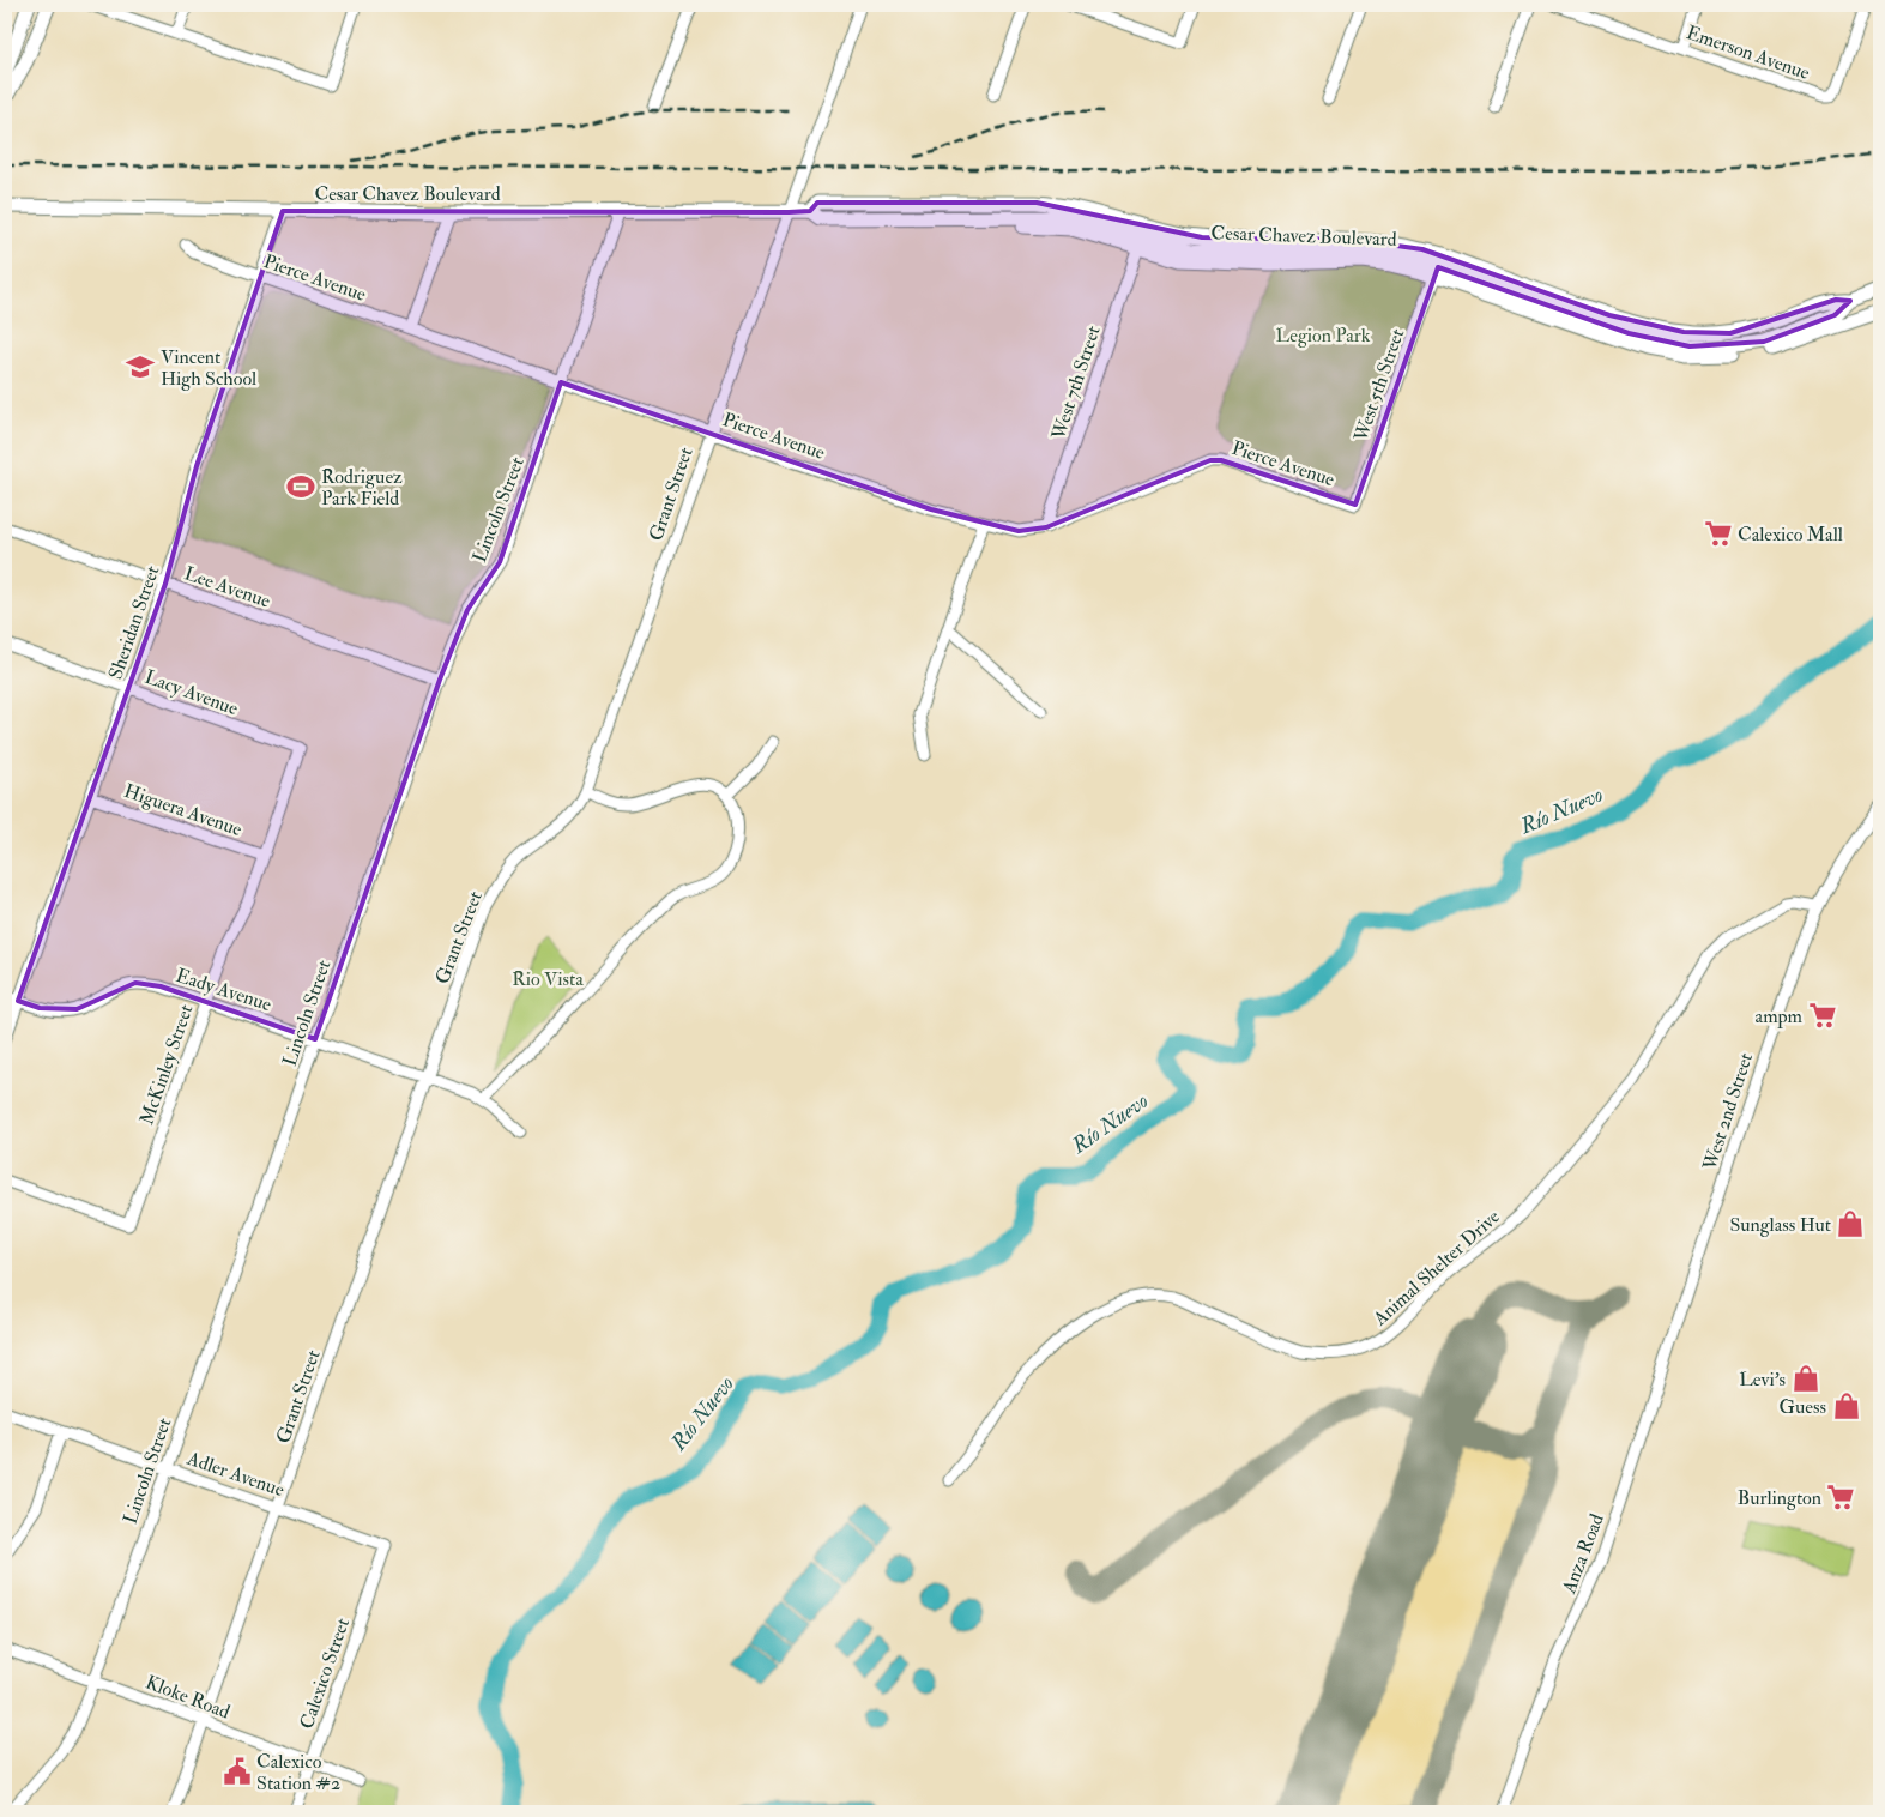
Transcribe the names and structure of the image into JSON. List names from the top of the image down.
{
  "streets": {
    "main road": ["Cesar Chavez Boulevard"],
    "street": [
      "Emerson Avenue",
      "Pierce Avenue",
      "West 7th Street",
      "West 5th Street",
      "Grant Street",
      "Lincoln Street",
      "Lee Avenue",
      "Sheridan Street",
      "Lacy Avenue",
      "Higuera Avenue",
      "Eady Avenue",
      "McKinley Street",
      "West 2nd Street",
      "Animal Shelter Drive",
      "Adler Avenue",
      "Anza Road",
      "Calexico Street",
      "Kloke Road"
    ]
  },
  "crossings": [
    ["Cesar Chavez Boulevard", "Grant Street"],
    ["Cesar Chavez Boulevard", "Lincoln Street"],
    ["Cesar Chavez Boulevard", "Sheridan Street"],
    ["Pierce Avenue", "West 7th Street"],
    ["Pierce Avenue", "West 5th Street"],
    ["Pierce Avenue", "Grant Street"],
    ["Pierce Avenue", "Lincoln Street"],
    ["Pierce Avenue", "Sheridan Street"],
    ["Grant Street", "Eady Avenue"],
    ["Grant Street", "Adler Avenue"],
    ["Grant Street", "Kloke Road"],
    ["Lincoln Street", "Lee Avenue"],
    ["Lincoln Street", "Eady Avenue"],
    ["Lincoln Street", "Adler Avenue"],
    ["Lincoln Street", "Kloke Road"],
    ["Lee Avenue", "Sheridan Street"],
    ["Sheridan Street", "Lacy Avenue"],
    ["Sheridan Street", "Higuera Avenue"],
    ["Sheridan Street", "Eady Avenue"],
    ["Lacy Avenue", "McKinley Street"],
    ["Higuera Avenue", "McKinley Street"],
    ["Eady Avenue", "McKinley Street"],
    ["West 2nd Street", "Animal Shelter Drive"],
    ["West 2nd Street", "Anza Road"],
    ["Adler Avenue", "Calexico Street"],
    ["Calexico Street", "Kloke Road"]
  ],
  "water": ["Río Nuevo"],
  "parks": ["Legion Park", "Rio Vista"],
  "places": {
    "school or university": ["Vincent High School"],
    "sports": ["Rodriguez Park Field"],
    "supermarket": ["Calexico Mall", "ampm", "Burlington"],
    "shop": ["Sunglass Hut", "Levi's", "Guess"],
    "public building": ["Calexico Station #2"]
  }
}
